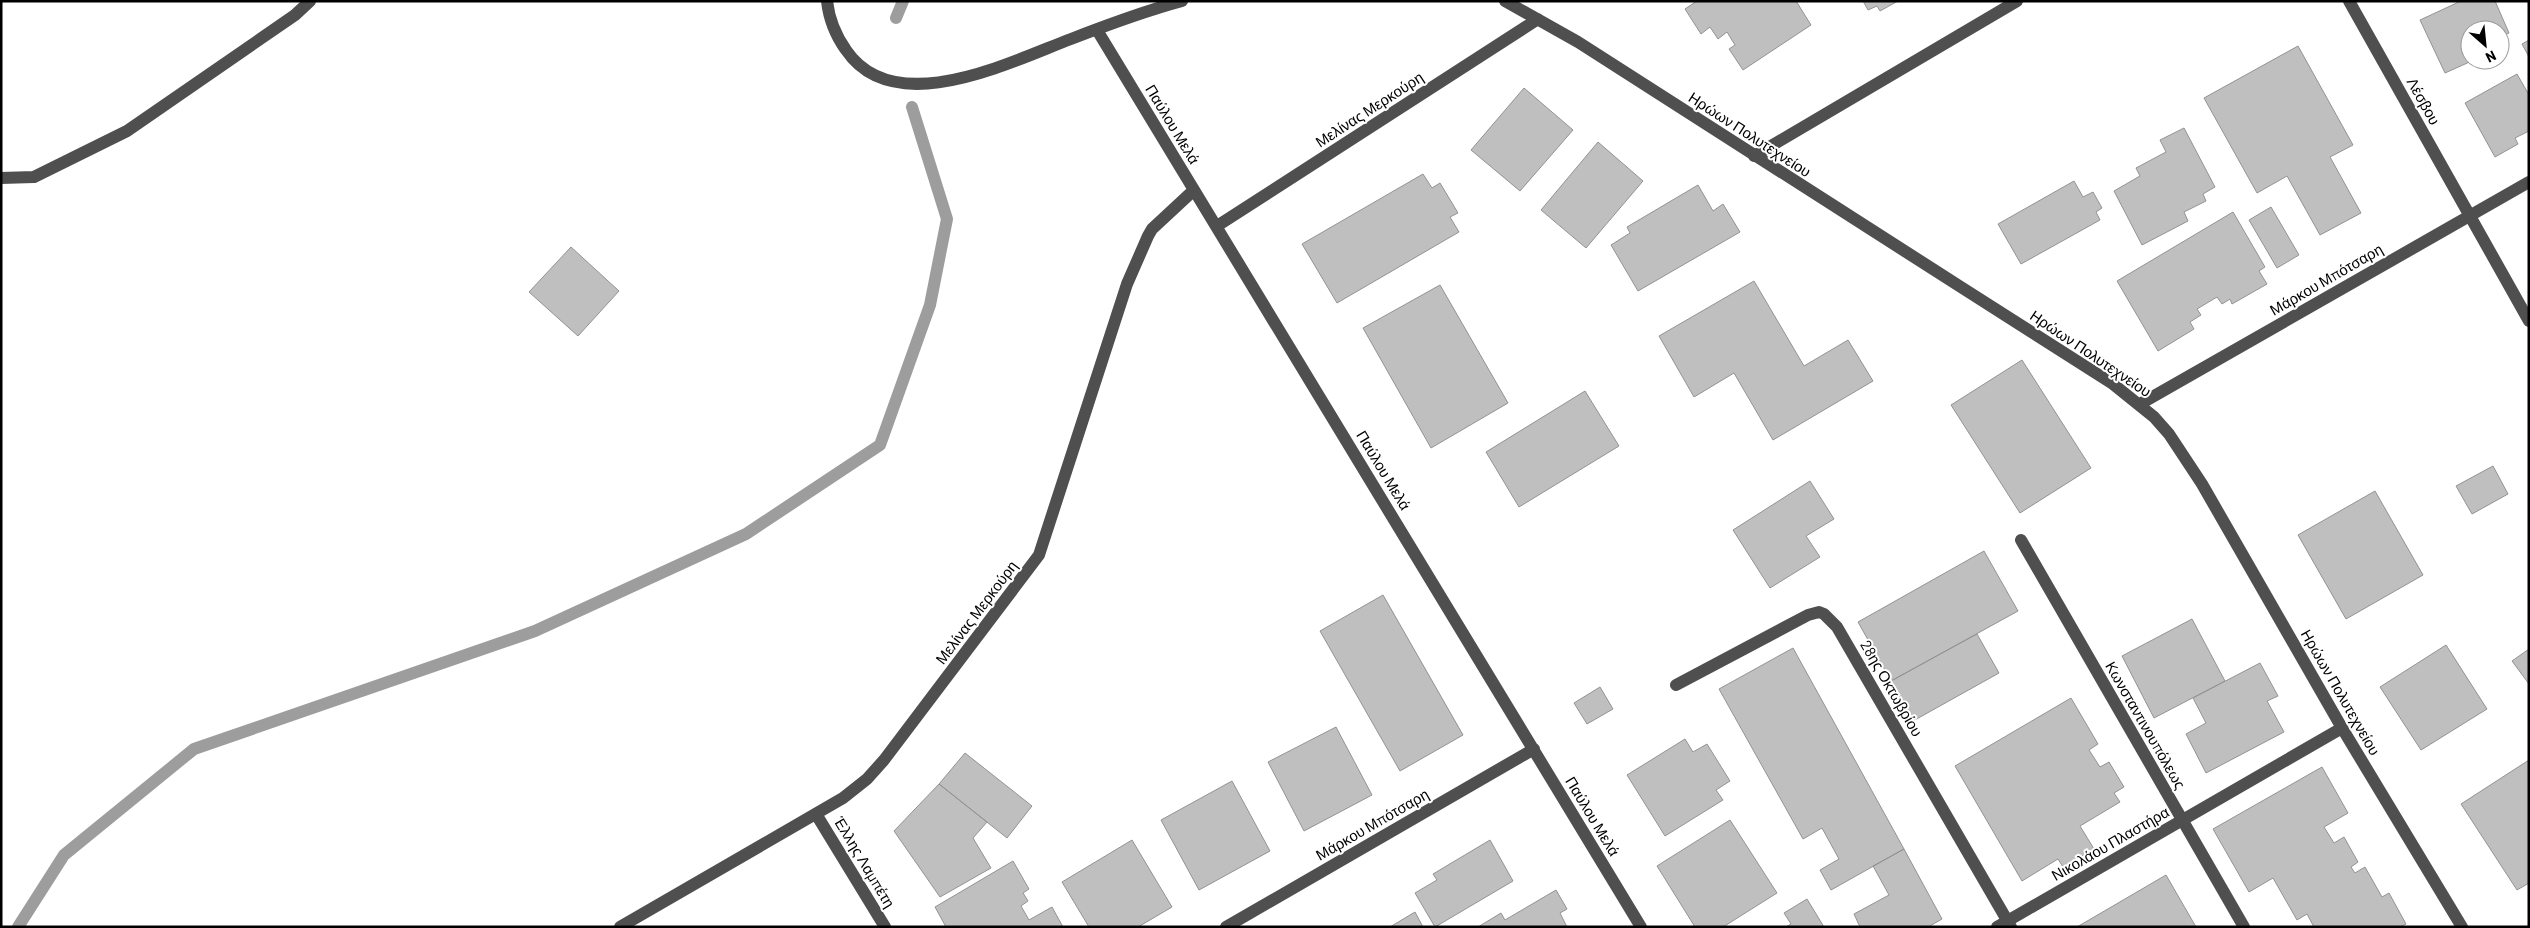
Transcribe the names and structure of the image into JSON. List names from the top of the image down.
{
  "streets": {
    "street": [
      "Λέσβου",
      "Μελίνας Μερκούρη",
      "Παύλου Μελά",
      "Ηρώων Πολυτεχνείου",
      "Μάρκου Μπότσαρη",
      "28ης Οκτωβρίου",
      "Κωνσταντινουπόλεως",
      "Νικολάου Πλαστήρα",
      "Έλλης Λαμπέτη"
    ]
  },
  "crossings": [
    ["Λέσβου", "Μάρκου Μπότσαρη"],
    ["Μελίνας Μερκούρη", "Παύλου Μελά"],
    ["Μελίνας Μερκούρη", "Ηρώων Πολυτεχνείου"],
    ["Μελίνας Μερκούρη", "Έλλης Λαμπέτη"],
    ["Παύλου Μελά", "Μάρκου Μπότσαρη"],
    ["Ηρώων Πολυτεχνείου", "Μάρκου Μπότσαρη"],
    ["Ηρώων Πολυτεχνείου", "Νικολάου Πλαστήρα"],
    ["28ης Οκτωβρίου", "Νικολάου Πλαστήρα"],
    ["Κωνσταντινουπόλεως", "Νικολάου Πλαστήρα"]
  ],
  "north": "bottom right"
}
